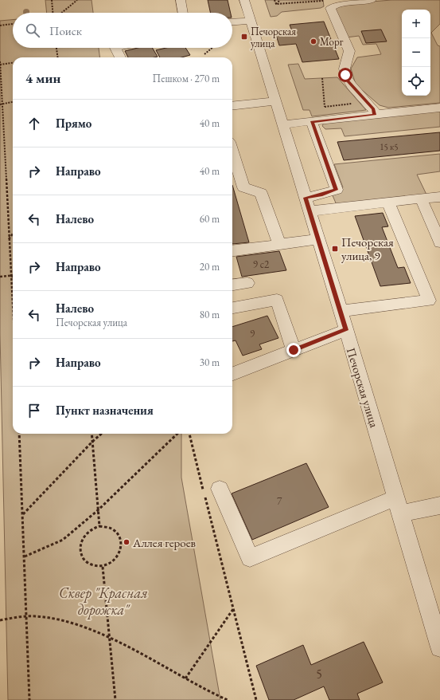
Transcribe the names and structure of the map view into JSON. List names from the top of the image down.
{
  "streets": {
    "street": ["Печорская улица"]
  },
  "parks": ["Сквер \"Красная дорожка\""],
  "places": {
    "transit": ["Печорская улица", "Печорская улица, 9"],
    "other": ["Морг", "Аллея героев"]
  },
  "house_numbers": [
    "15 к5",
    "9 с2",
    "9",
    "7",
    "5"
  ],
  "page": {
    "map_buttons": ["+", "−"],
    "search": "Поиск",
    "heading": ["4 мин", "Пешком · 270 m"],
    "list": [
      ["Прямо", "40 m"],
      ["Направо", "40 m"],
      ["Налево", "60 m"],
      ["Направо", "20 m"],
      ["Налево", "Печорская улица", "80 m"],
      ["Направо", "30 m"],
      "Пункт назначения"
    ]
  }
}
